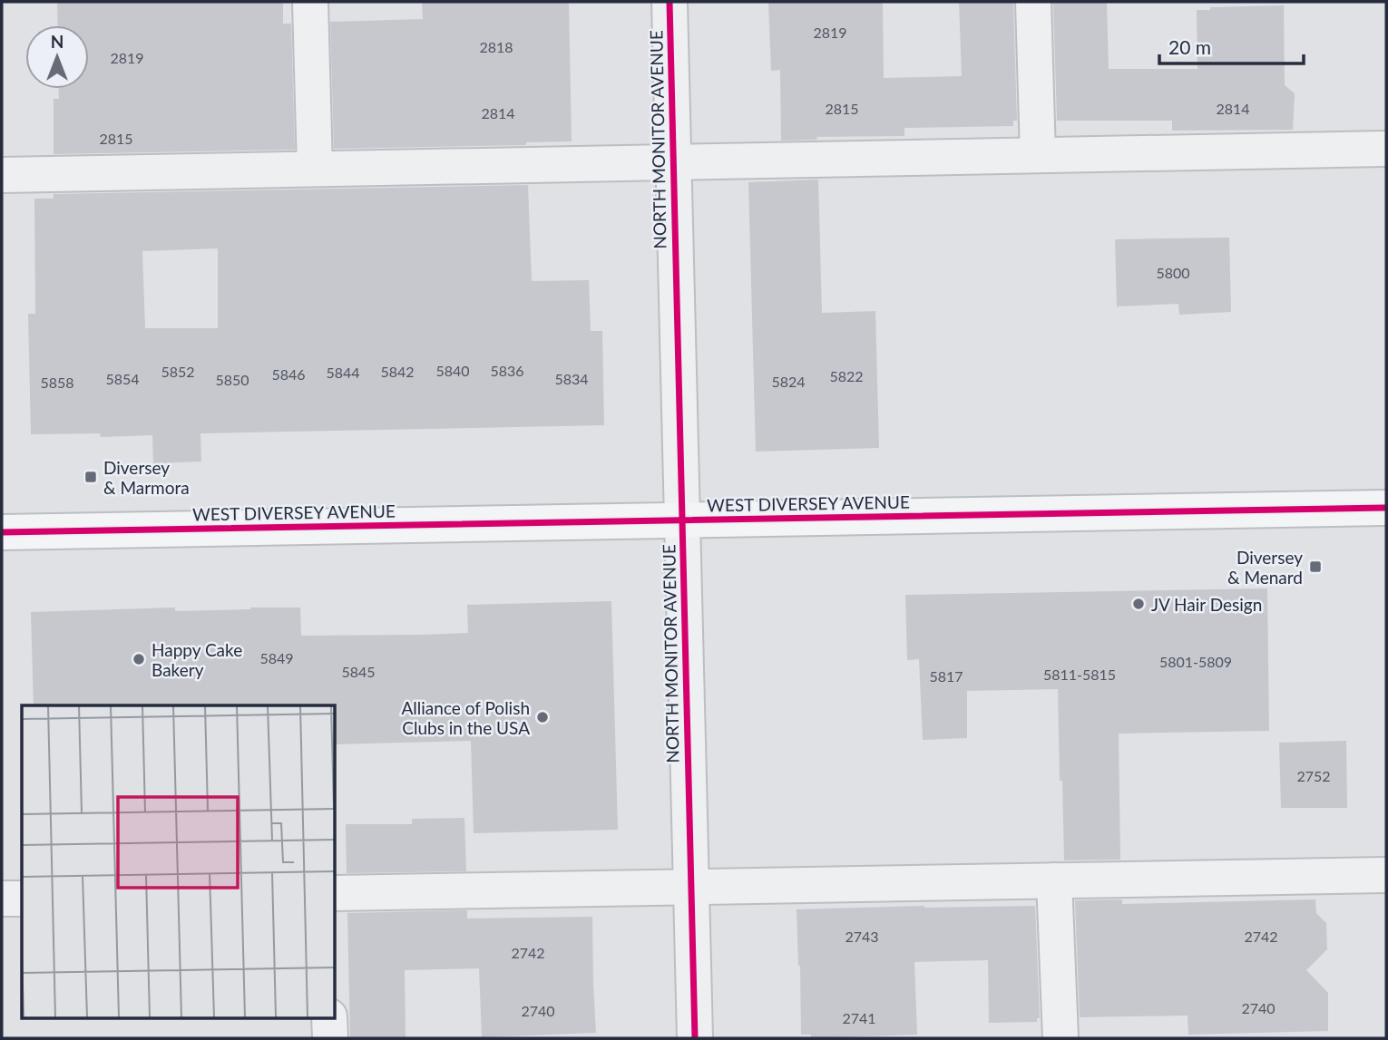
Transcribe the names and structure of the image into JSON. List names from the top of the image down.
{
  "streets": {
    "main road": ["WEST DIVERSEY AVENUE"],
    "street": ["NORTH MONITOR AVENUE"]
  },
  "crossings": [
    ["NORTH MONITOR AVENUE", "WEST DIVERSEY AVENUE"]
  ],
  "places": {
    "transit": ["Diversey & Marmora", "Diversey & Menard"],
    "other": ["JV Hair Design", "Happy Cake Bakery", "Alliance of Polish Clubs in the USA"]
  },
  "house_numbers": [
    "2819",
    "2818",
    "2819",
    "2815",
    "2814",
    "2814",
    "2815",
    "5800",
    "5840",
    "5836",
    "5852",
    "5842",
    "5844",
    "5846",
    "5822",
    "5854",
    "5834",
    "5850",
    "5824",
    "5858",
    "5849",
    "5801-5809",
    "5845",
    "5811-5815",
    "5817",
    "2752",
    "2743",
    "2742",
    "2742",
    "2740",
    "2740",
    "2741"
  ],
  "scale_bar": "20 m",
  "north": "top"
}
